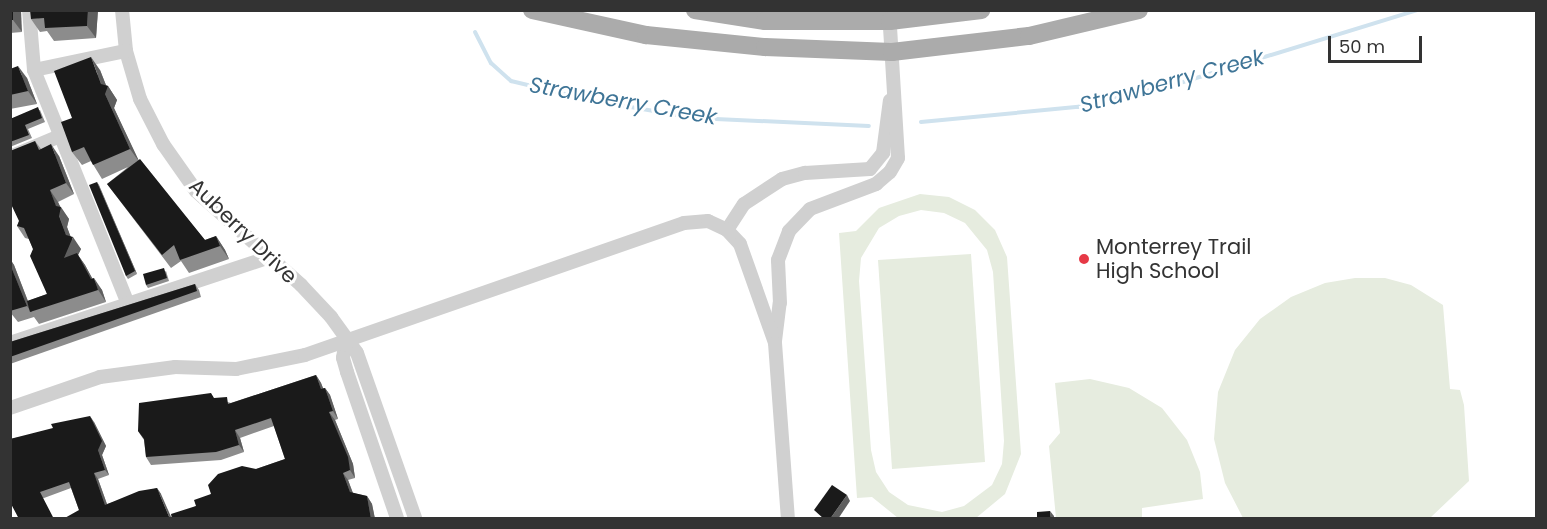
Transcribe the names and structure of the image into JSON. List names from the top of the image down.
{
  "streets": {
    "street": ["Auberry Drive"]
  },
  "water": ["Strawberry Creek"],
  "places": ["Monterrey Trail High School"],
  "scale_bar": "50 m"
}
